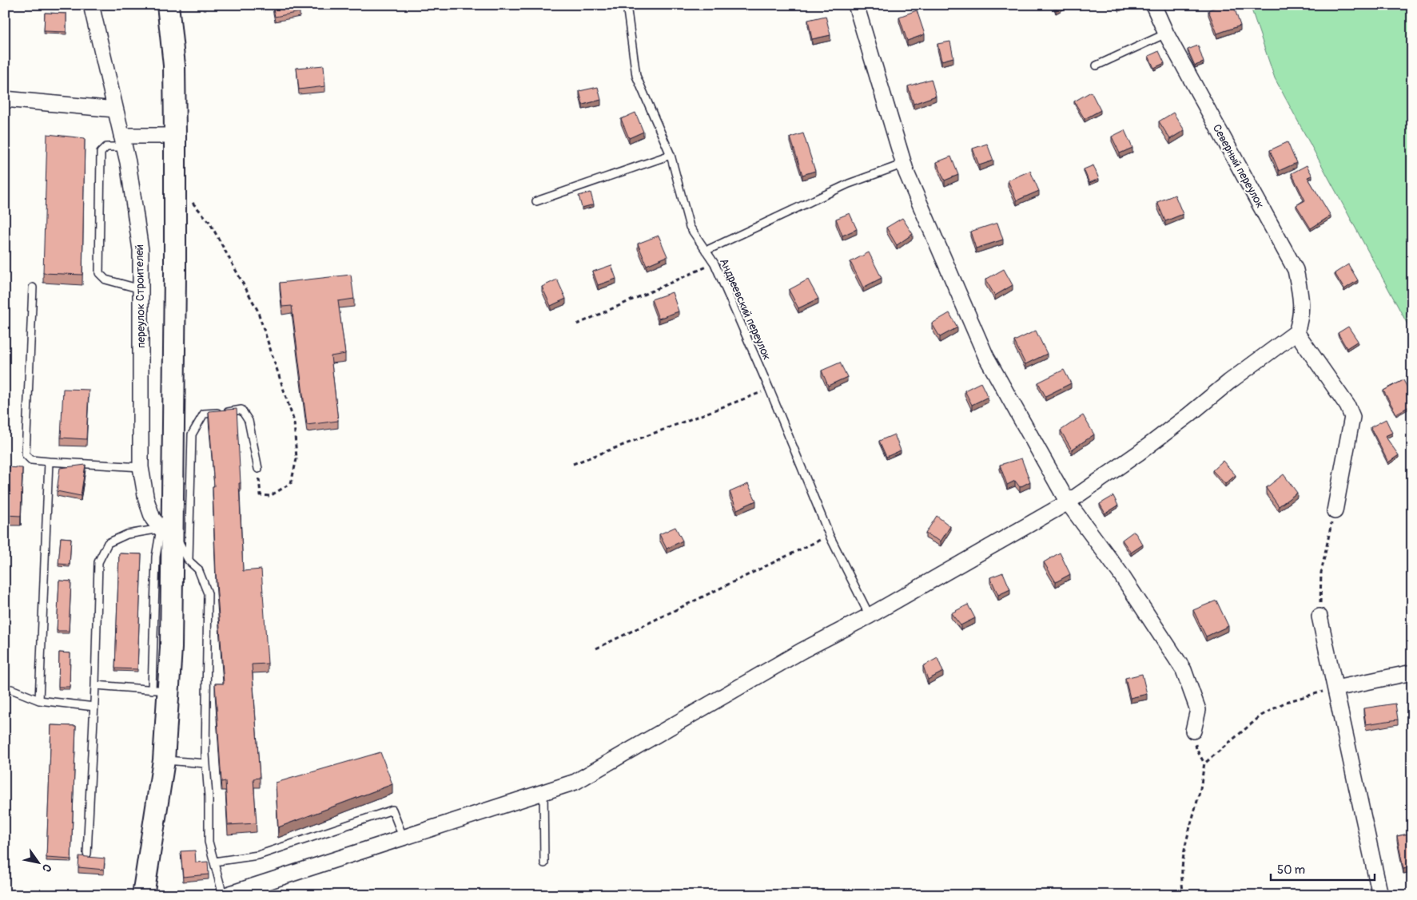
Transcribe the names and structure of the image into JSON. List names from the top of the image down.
{
  "streets": {
    "street": ["Северный переулок", "переулок Строителей"],
    "lane": ["Андреевский переулок"]
  },
  "scale_bar": "50 m",
  "north": "bottom right"
}
